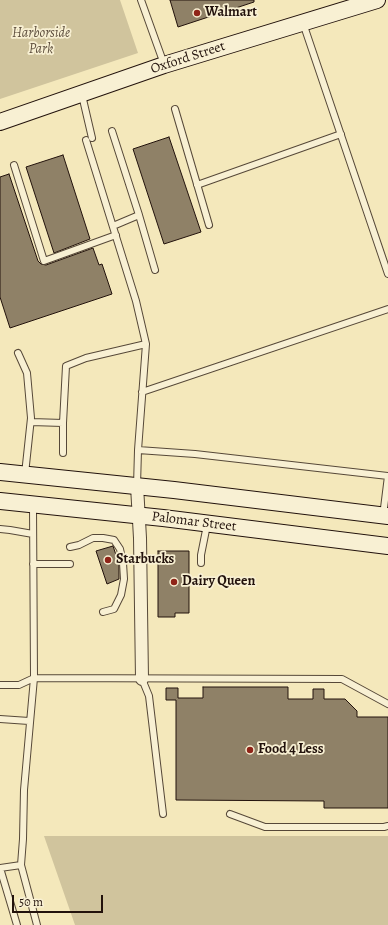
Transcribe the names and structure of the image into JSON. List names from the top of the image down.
{
  "streets": {
    "main road": ["Oxford Street", "Palomar Street"]
  },
  "parks": ["Harborside Park"],
  "places": [
    "Walmart",
    "Starbucks",
    "Dairy Queen",
    "Food 4 Less"
  ],
  "scale_bar": "50 m"
}
